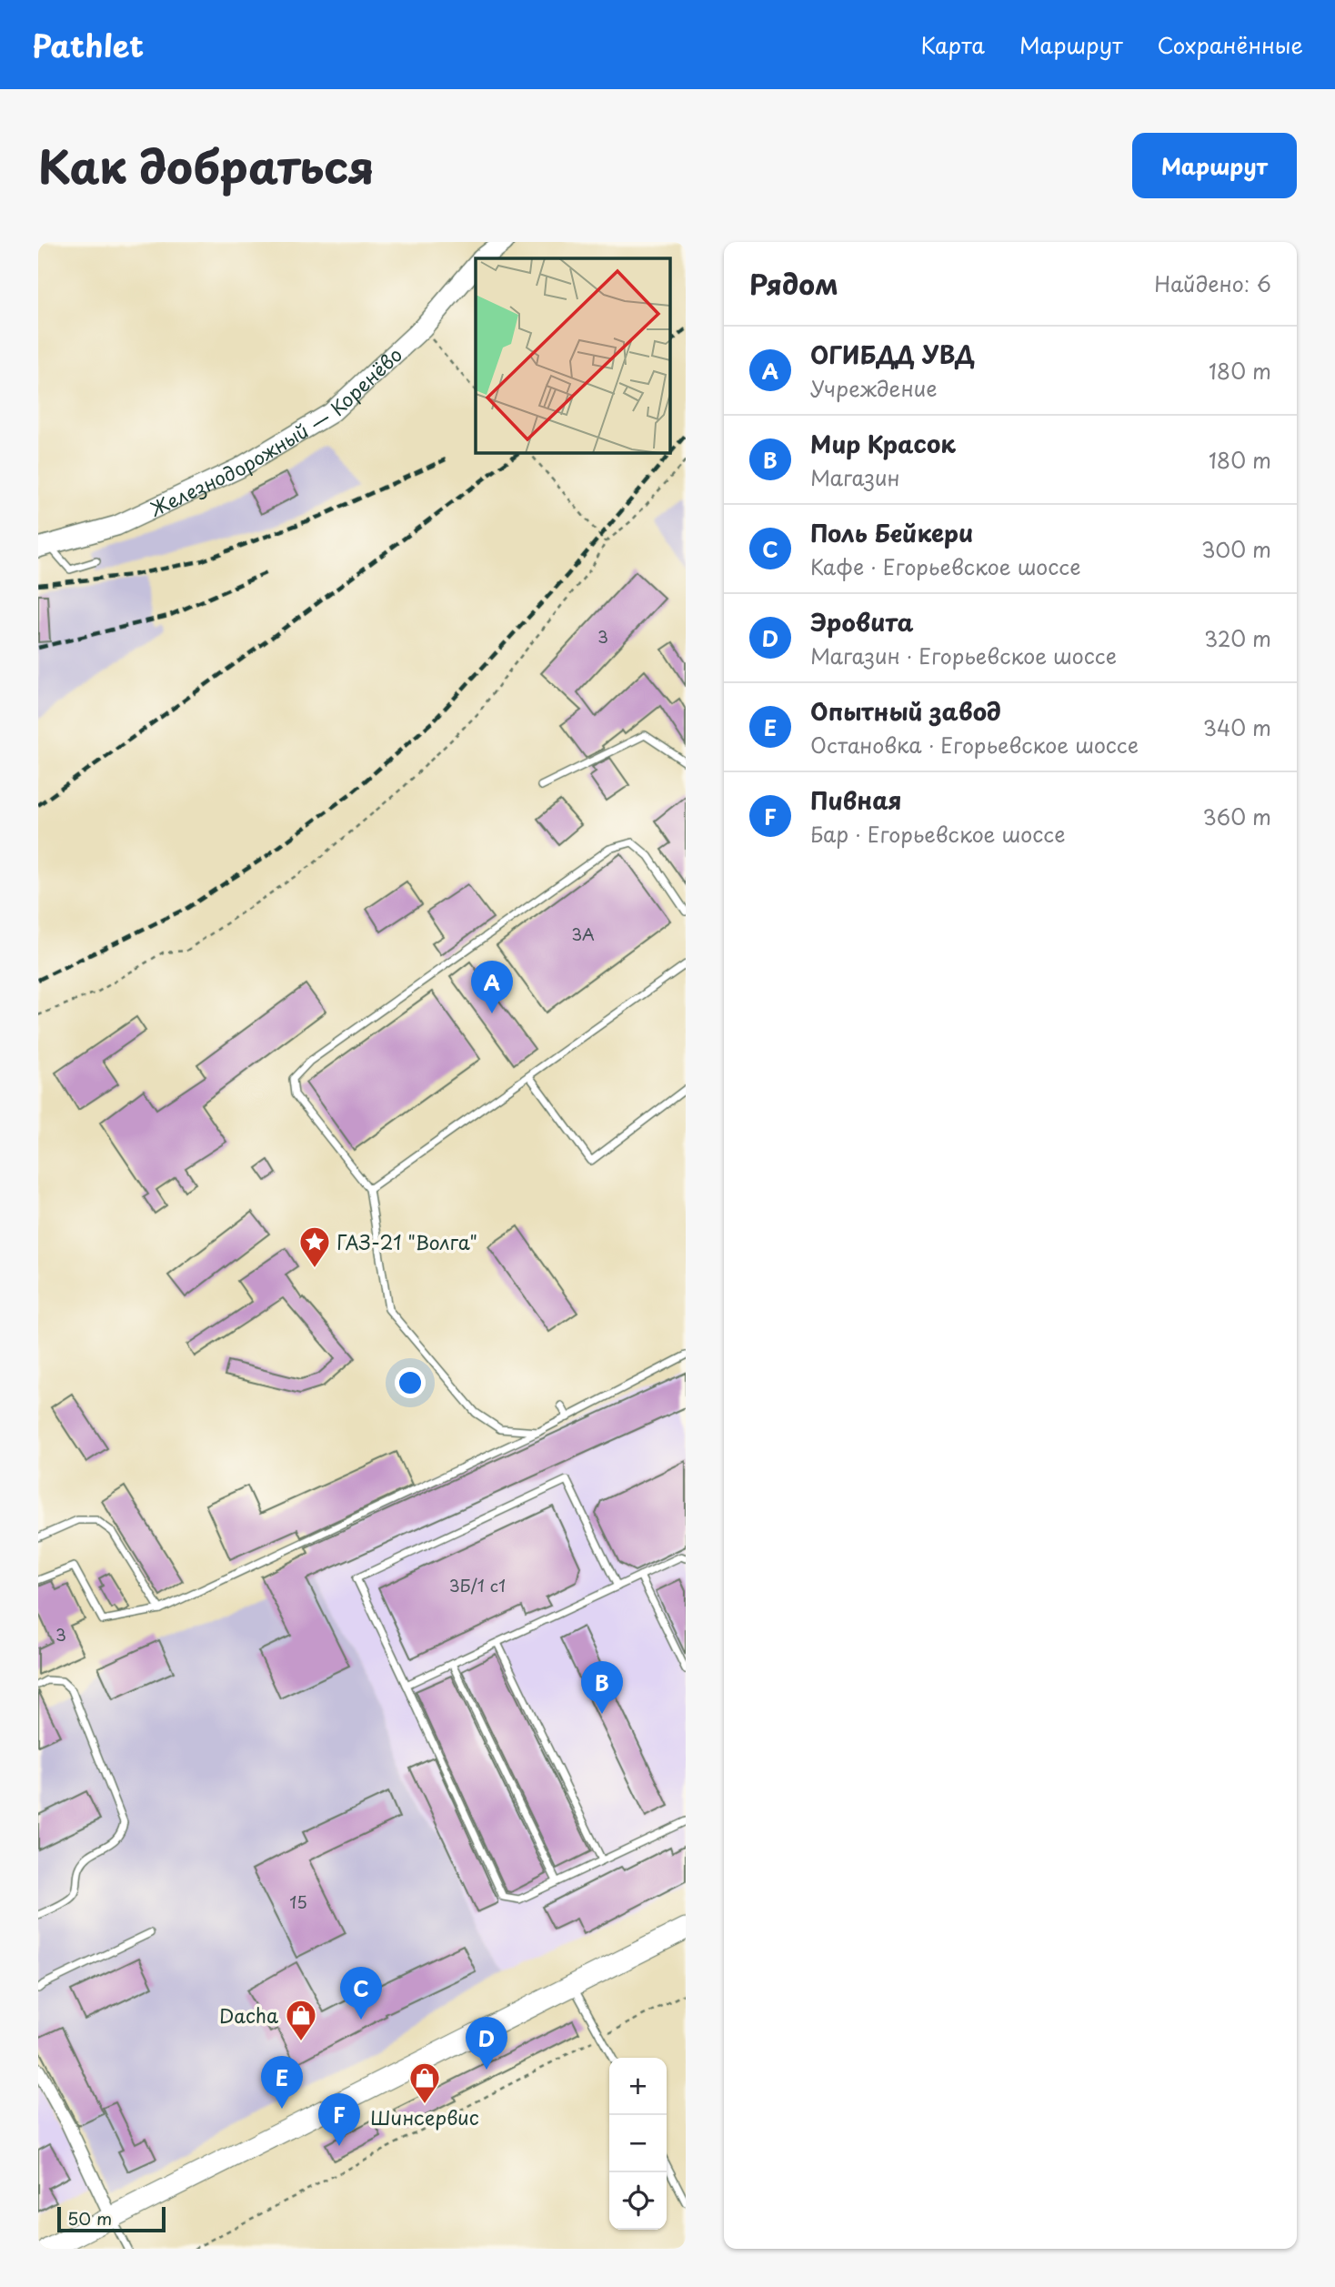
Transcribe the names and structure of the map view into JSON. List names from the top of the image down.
{
  "streets": {
    "main road": ["Железнодорожный — Коренёво"]
  },
  "places": {
    "place": ["ГАЗ-21 \"Волга\""],
    "shop": ["Dacha", "Шинсервис"]
  },
  "house_numbers": [
    "3",
    "3А",
    "3Б/1 с1",
    "3",
    "15"
  ],
  "scale_bar": "50 m",
  "page": {
    "header": "Pathlet",
    "nav": ["Карта", "Маршрут", "Сохранённые"],
    "title": "Как добраться",
    "buttons": "Маршрут",
    "heading": ["Рядом", "Найдено: 6"],
    "list": [
      {
        "mark": "A",
        "name": "ОГИБДД УВД",
        "note": "Учреждение",
        "value": "180 m"
      },
      {
        "mark": "B",
        "name": "Мир Красок",
        "note": "Магазин",
        "value": "180 m"
      },
      {
        "mark": "C",
        "name": "Поль Бейкери",
        "note": "Кафе · Егорьевское шоссе",
        "value": "300 m"
      },
      {
        "mark": "D",
        "name": "Эровита",
        "note": "Магазин · Егорьевское шоссе",
        "value": "320 m"
      },
      {
        "mark": "E",
        "name": "Опытный завод",
        "note": "Остановка · Егорьевское шоссе",
        "value": "340 m"
      },
      {
        "mark": "F",
        "name": "Пивная",
        "note": "Бар · Егорьевское шоссе",
        "value": "360 m"
      }
    ],
    "pins": [
      "A",
      "B",
      "C",
      "D",
      "E",
      "F"
    ],
    "map_buttons": ["+", "−"],
    "scale": "50 m"
  }
}
